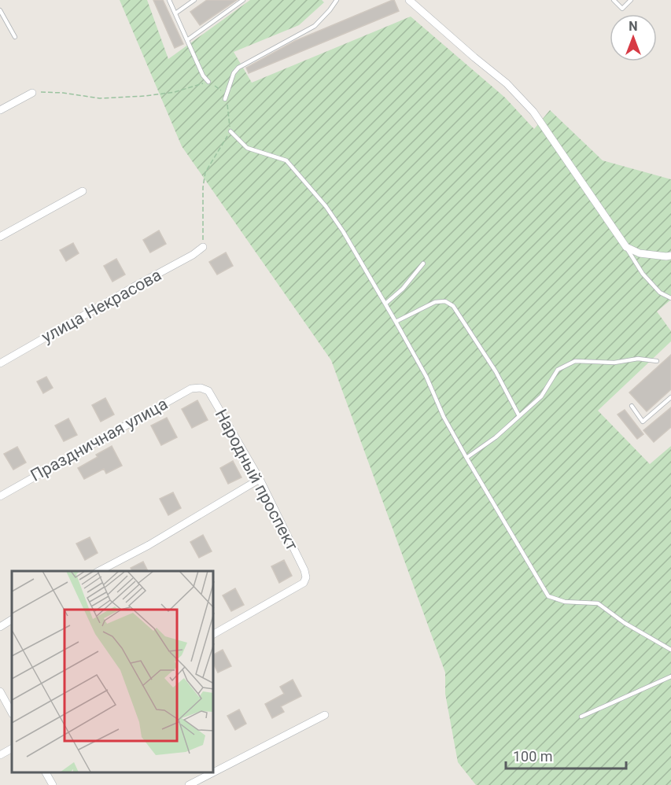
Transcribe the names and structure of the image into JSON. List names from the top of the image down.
{
  "streets": {
    "street": ["улица Некрасова", "Праздничная улица", "Народный проспект"]
  },
  "crossings": [
    ["Праздничная улица", "Народный проспект"]
  ],
  "scale_bar": "100 m",
  "north": "top"
}
